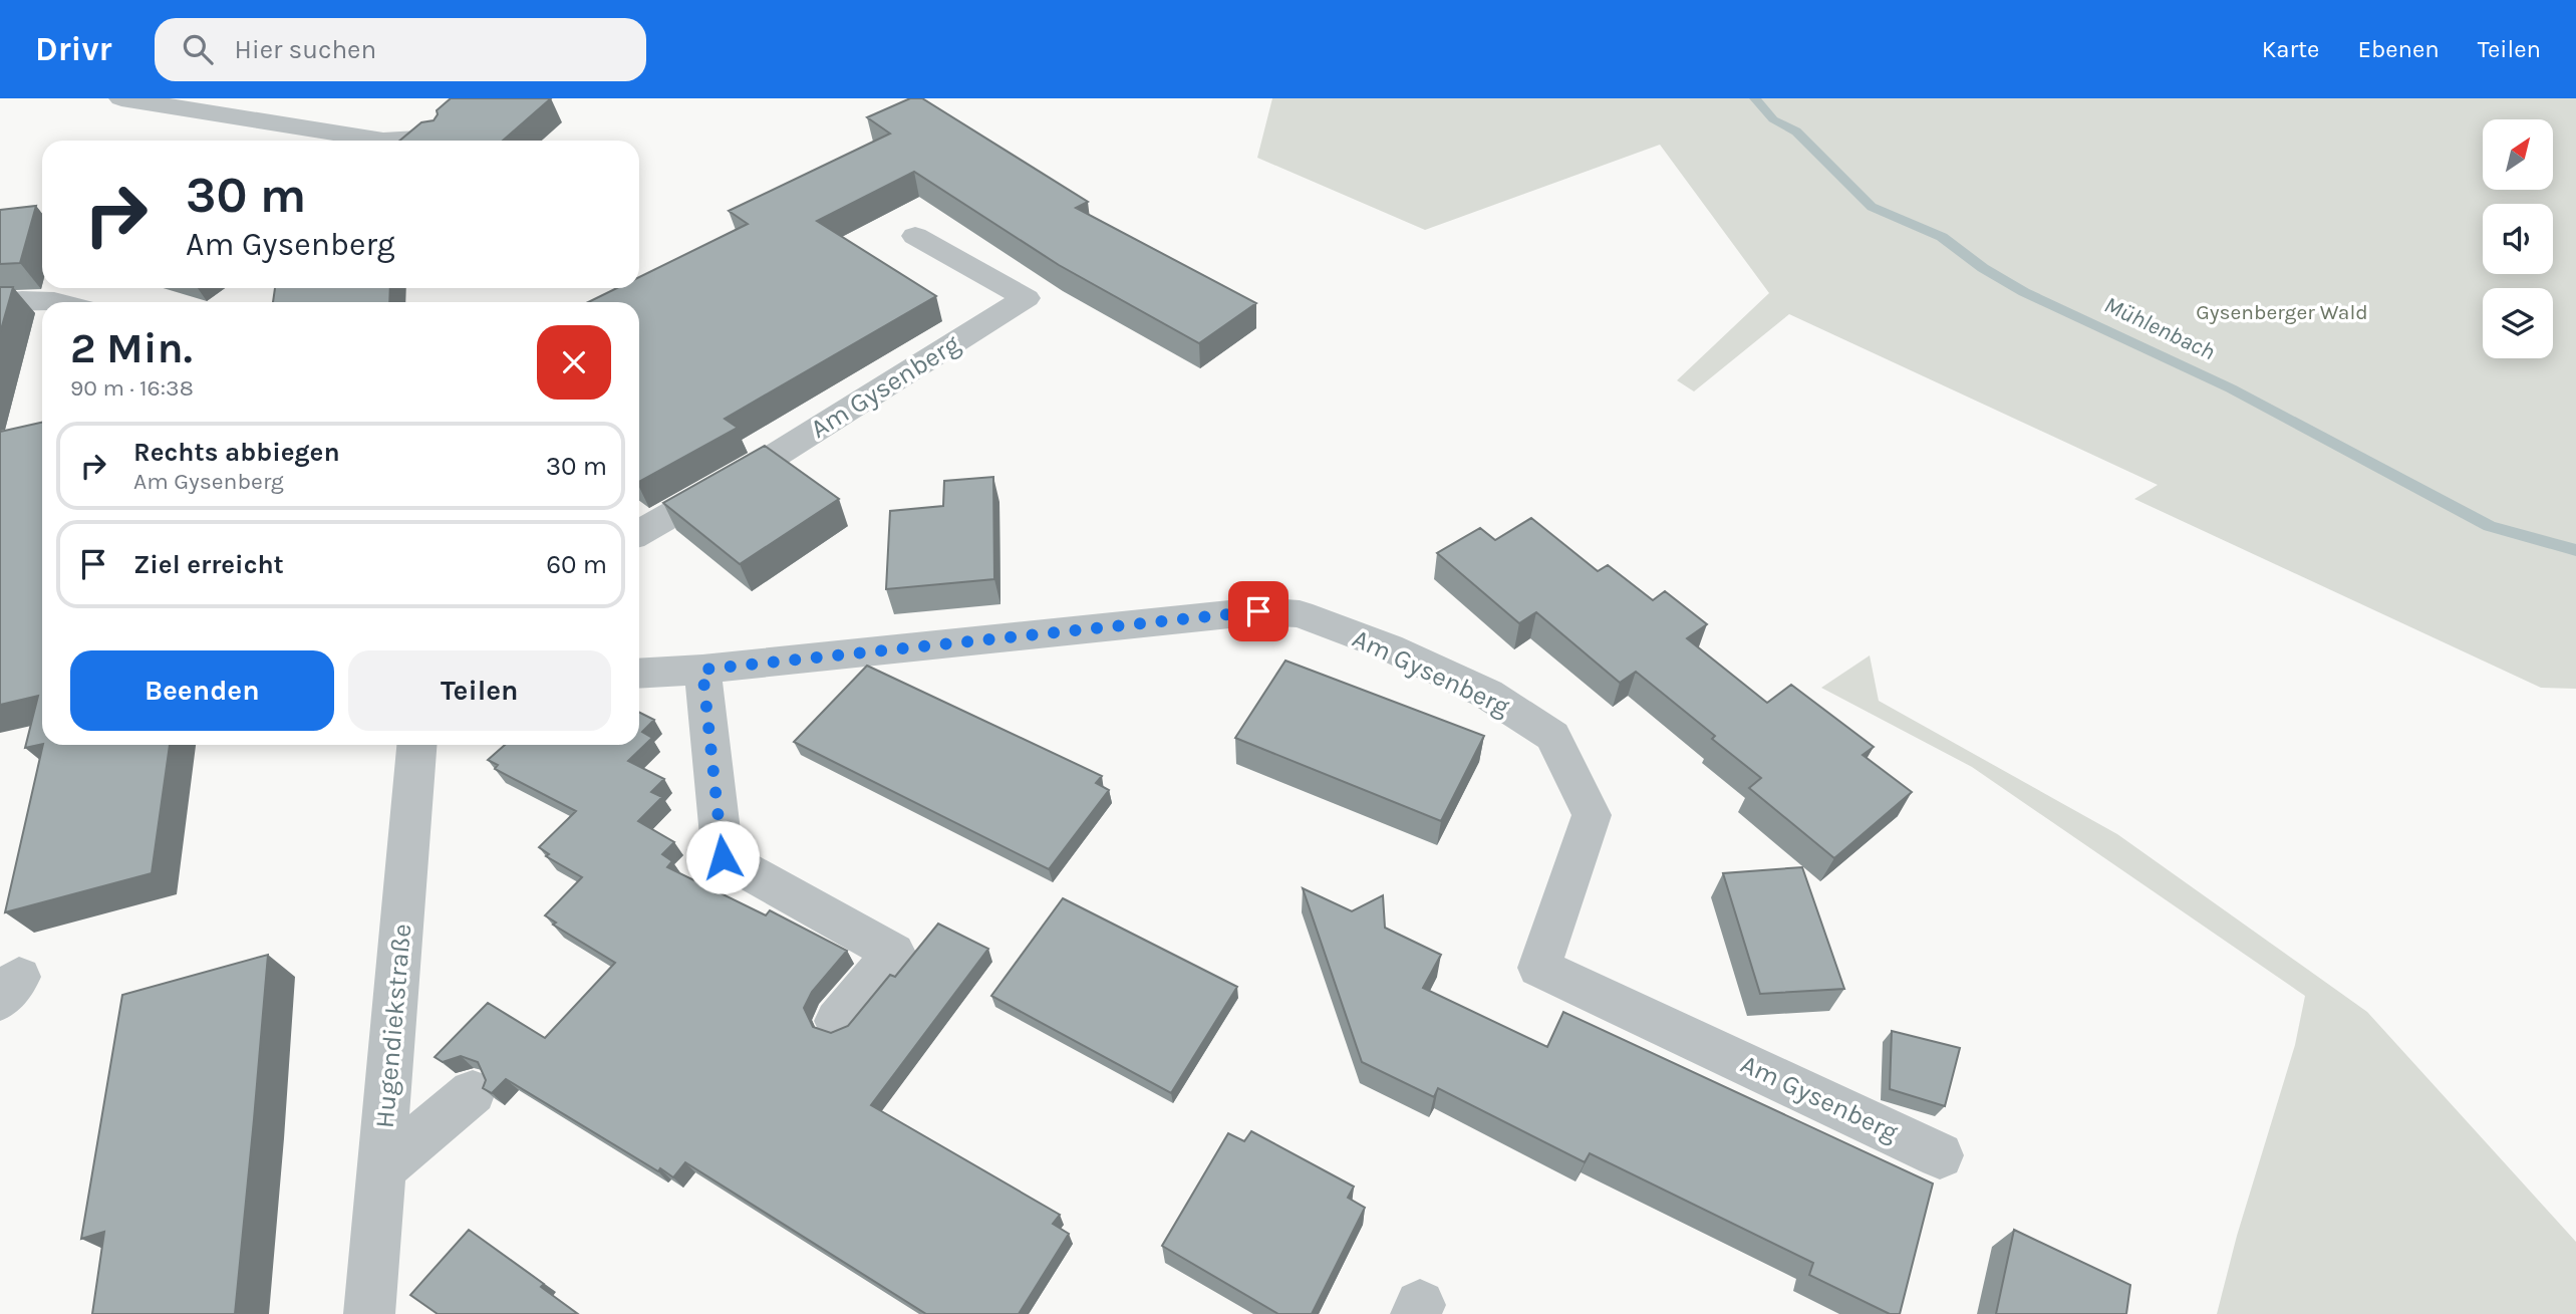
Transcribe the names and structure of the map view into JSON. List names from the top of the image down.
{
  "streets": {
    "street": ["Am Gysenberg", "Hugendiekstraße"]
  },
  "water": ["Mühlenbach"],
  "parks": ["Gysenberger Wald"],
  "north": "top right",
  "page": {
    "header": "Drivr",
    "search": "Hier suchen",
    "nav": ["Karte", "Ebenen", "Teilen"],
    "turn": ["30 m", "Am Gysenberg"],
    "heading": ["2 Min.", "90 m · 16:38"],
    "list": [
      {
        "name": "Rechts abbiegen",
        "note": "Am Gysenberg",
        "value": "30 m"
      },
      {
        "name": "Ziel erreicht",
        "value": "60 m"
      }
    ],
    "buttons": ["Beenden", "Teilen"]
  }
}
